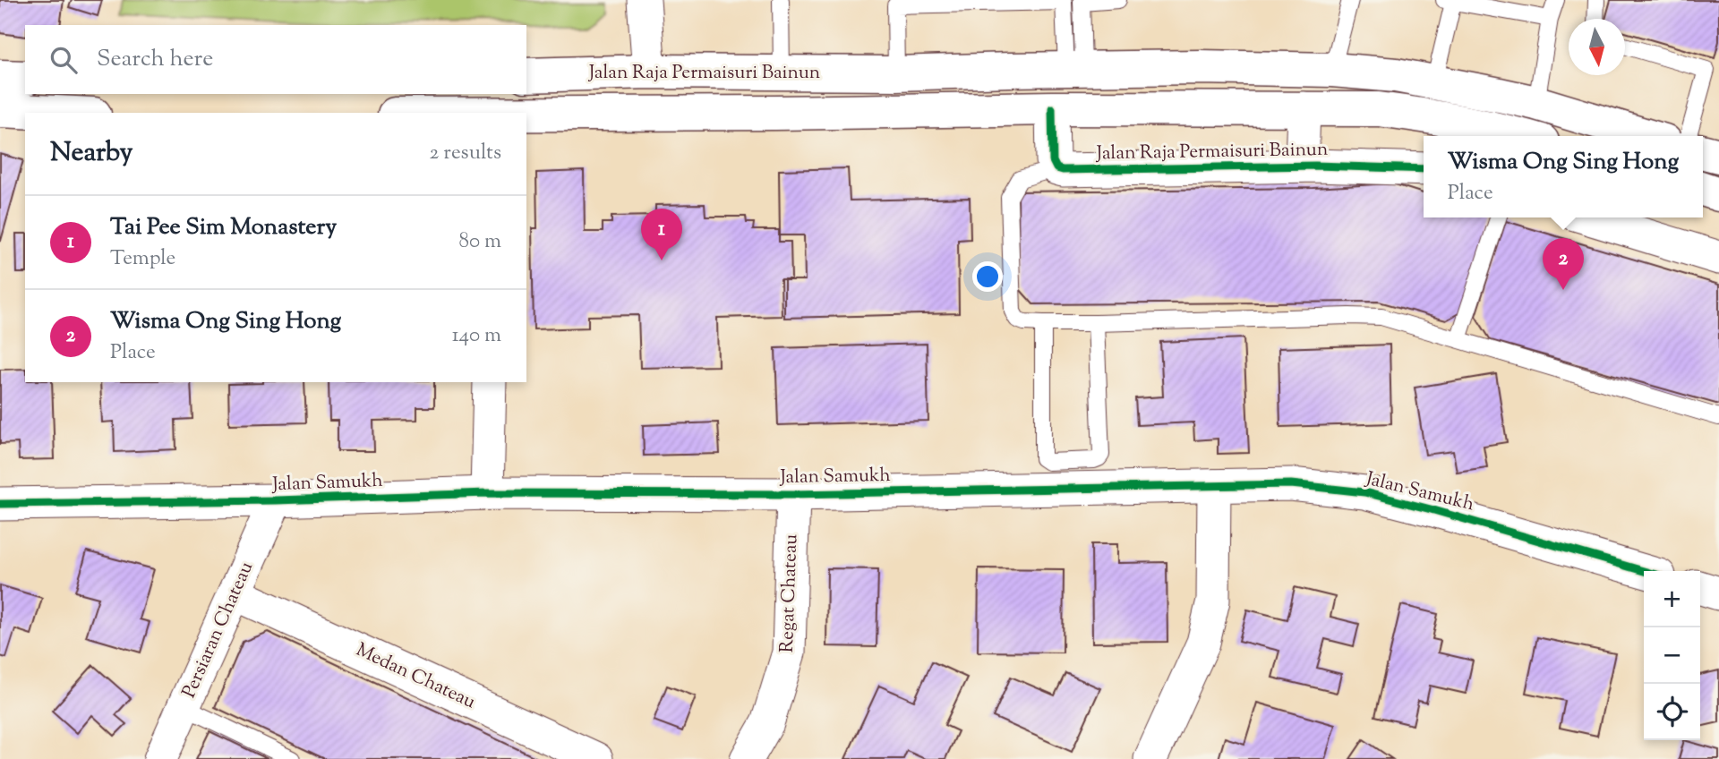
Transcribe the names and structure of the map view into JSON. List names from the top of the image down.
{
  "streets": {
    "main road": ["Jalan Raja Permaisuri Bainun"],
    "street": [
      "Jalan Samukh",
      "Regat Chateau",
      "Persiaran Chateau",
      "Medan Chateau"
    ]
  },
  "crossings": [
    ["Jalan Samukh", "Regat Chateau"],
    ["Jalan Samukh", "Persiaran Chateau"],
    ["Persiaran Chateau", "Medan Chateau"]
  ],
  "north": "bottom",
  "page": {
    "search": "Search here",
    "heading": ["Nearby", "2 results"],
    "popup": ["Wisma Ong Sing Hong", "Place"],
    "list": [
      {
        "mark": "1",
        "name": "Tai Pee Sim Monastery",
        "note": "Temple",
        "value": "80 m"
      },
      {
        "mark": "2",
        "name": "Wisma Ong Sing Hong",
        "note": "Place",
        "value": "140 m"
      }
    ],
    "pins": ["1", "2"],
    "map_buttons": ["+", "−"]
  }
}
